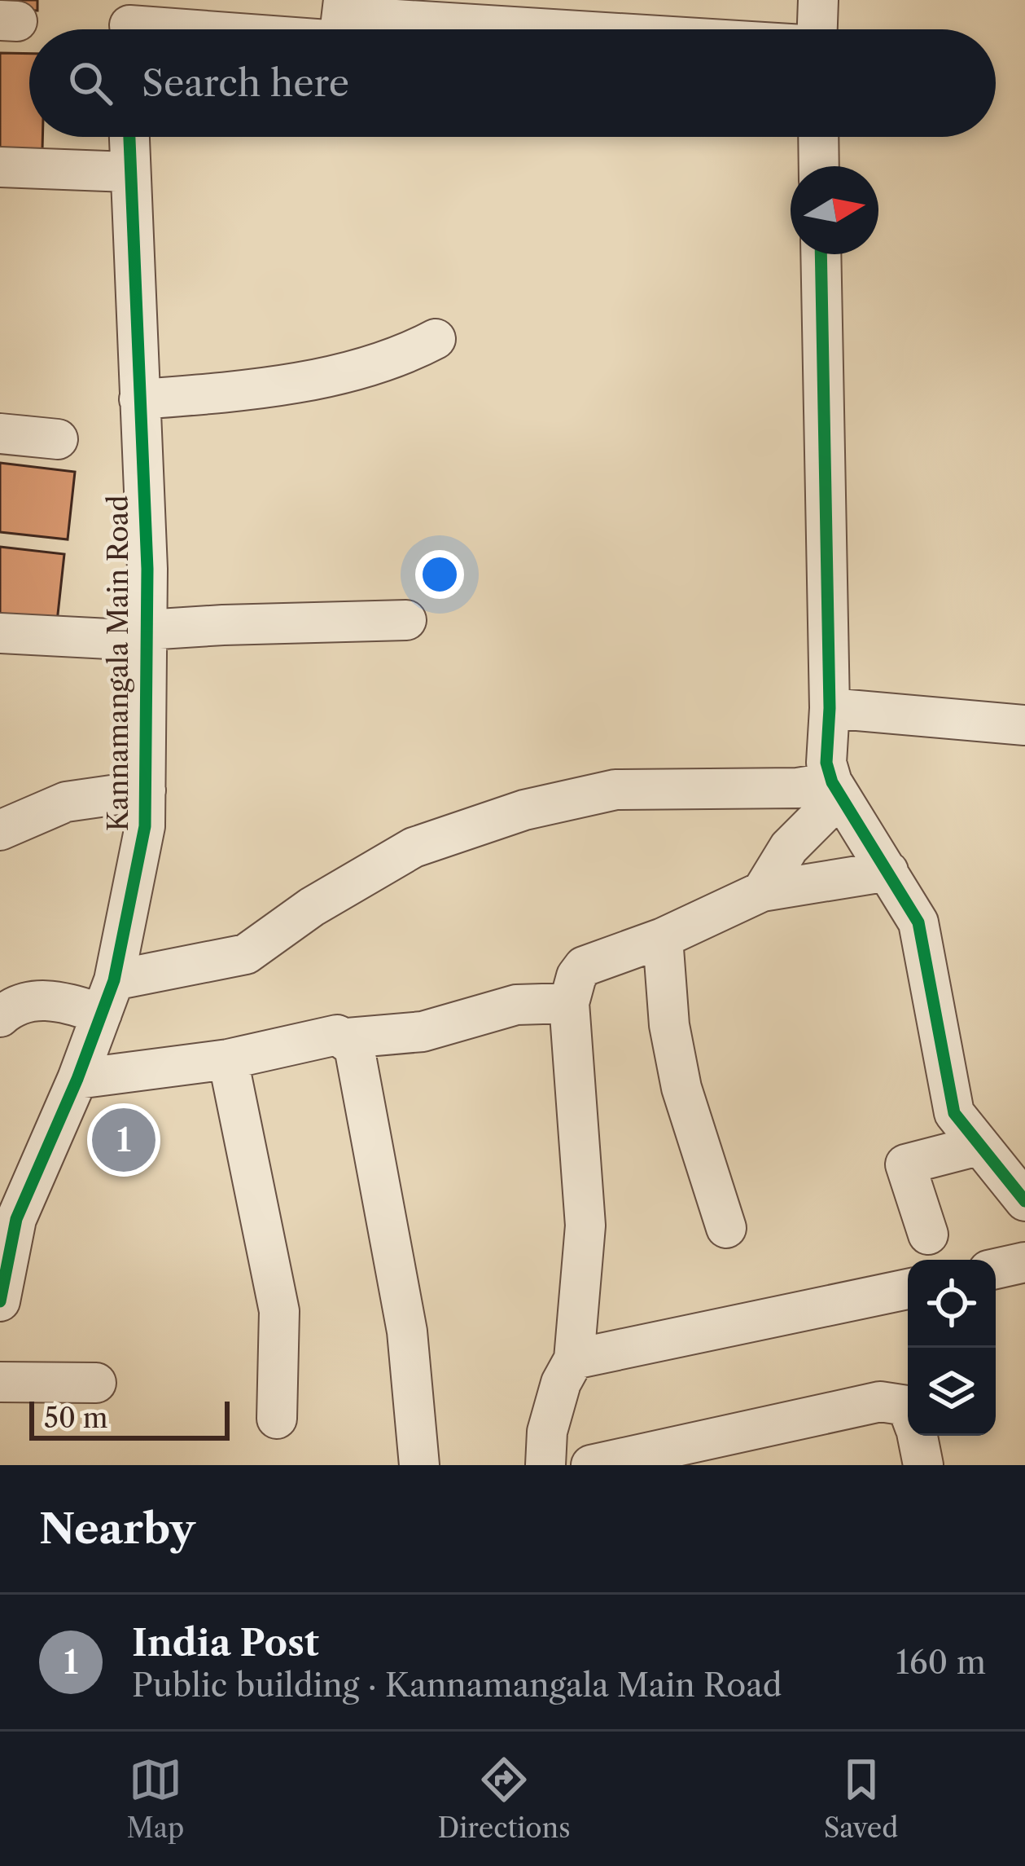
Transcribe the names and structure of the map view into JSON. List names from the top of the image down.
{
  "streets": {
    "street": ["Kannamangala Main Road"]
  },
  "scale_bar": "50 m",
  "north": "right",
  "page": {
    "search": "Search here",
    "pins": "1",
    "scale": "50 m",
    "heading": "Nearby",
    "list": [
      {
        "mark": "1",
        "name": "India Post",
        "note": "Public building · Kannamangala Main Road",
        "value": "160 m"
      }
    ],
    "nav": ["Map", "Directions", "Saved"]
  }
}
